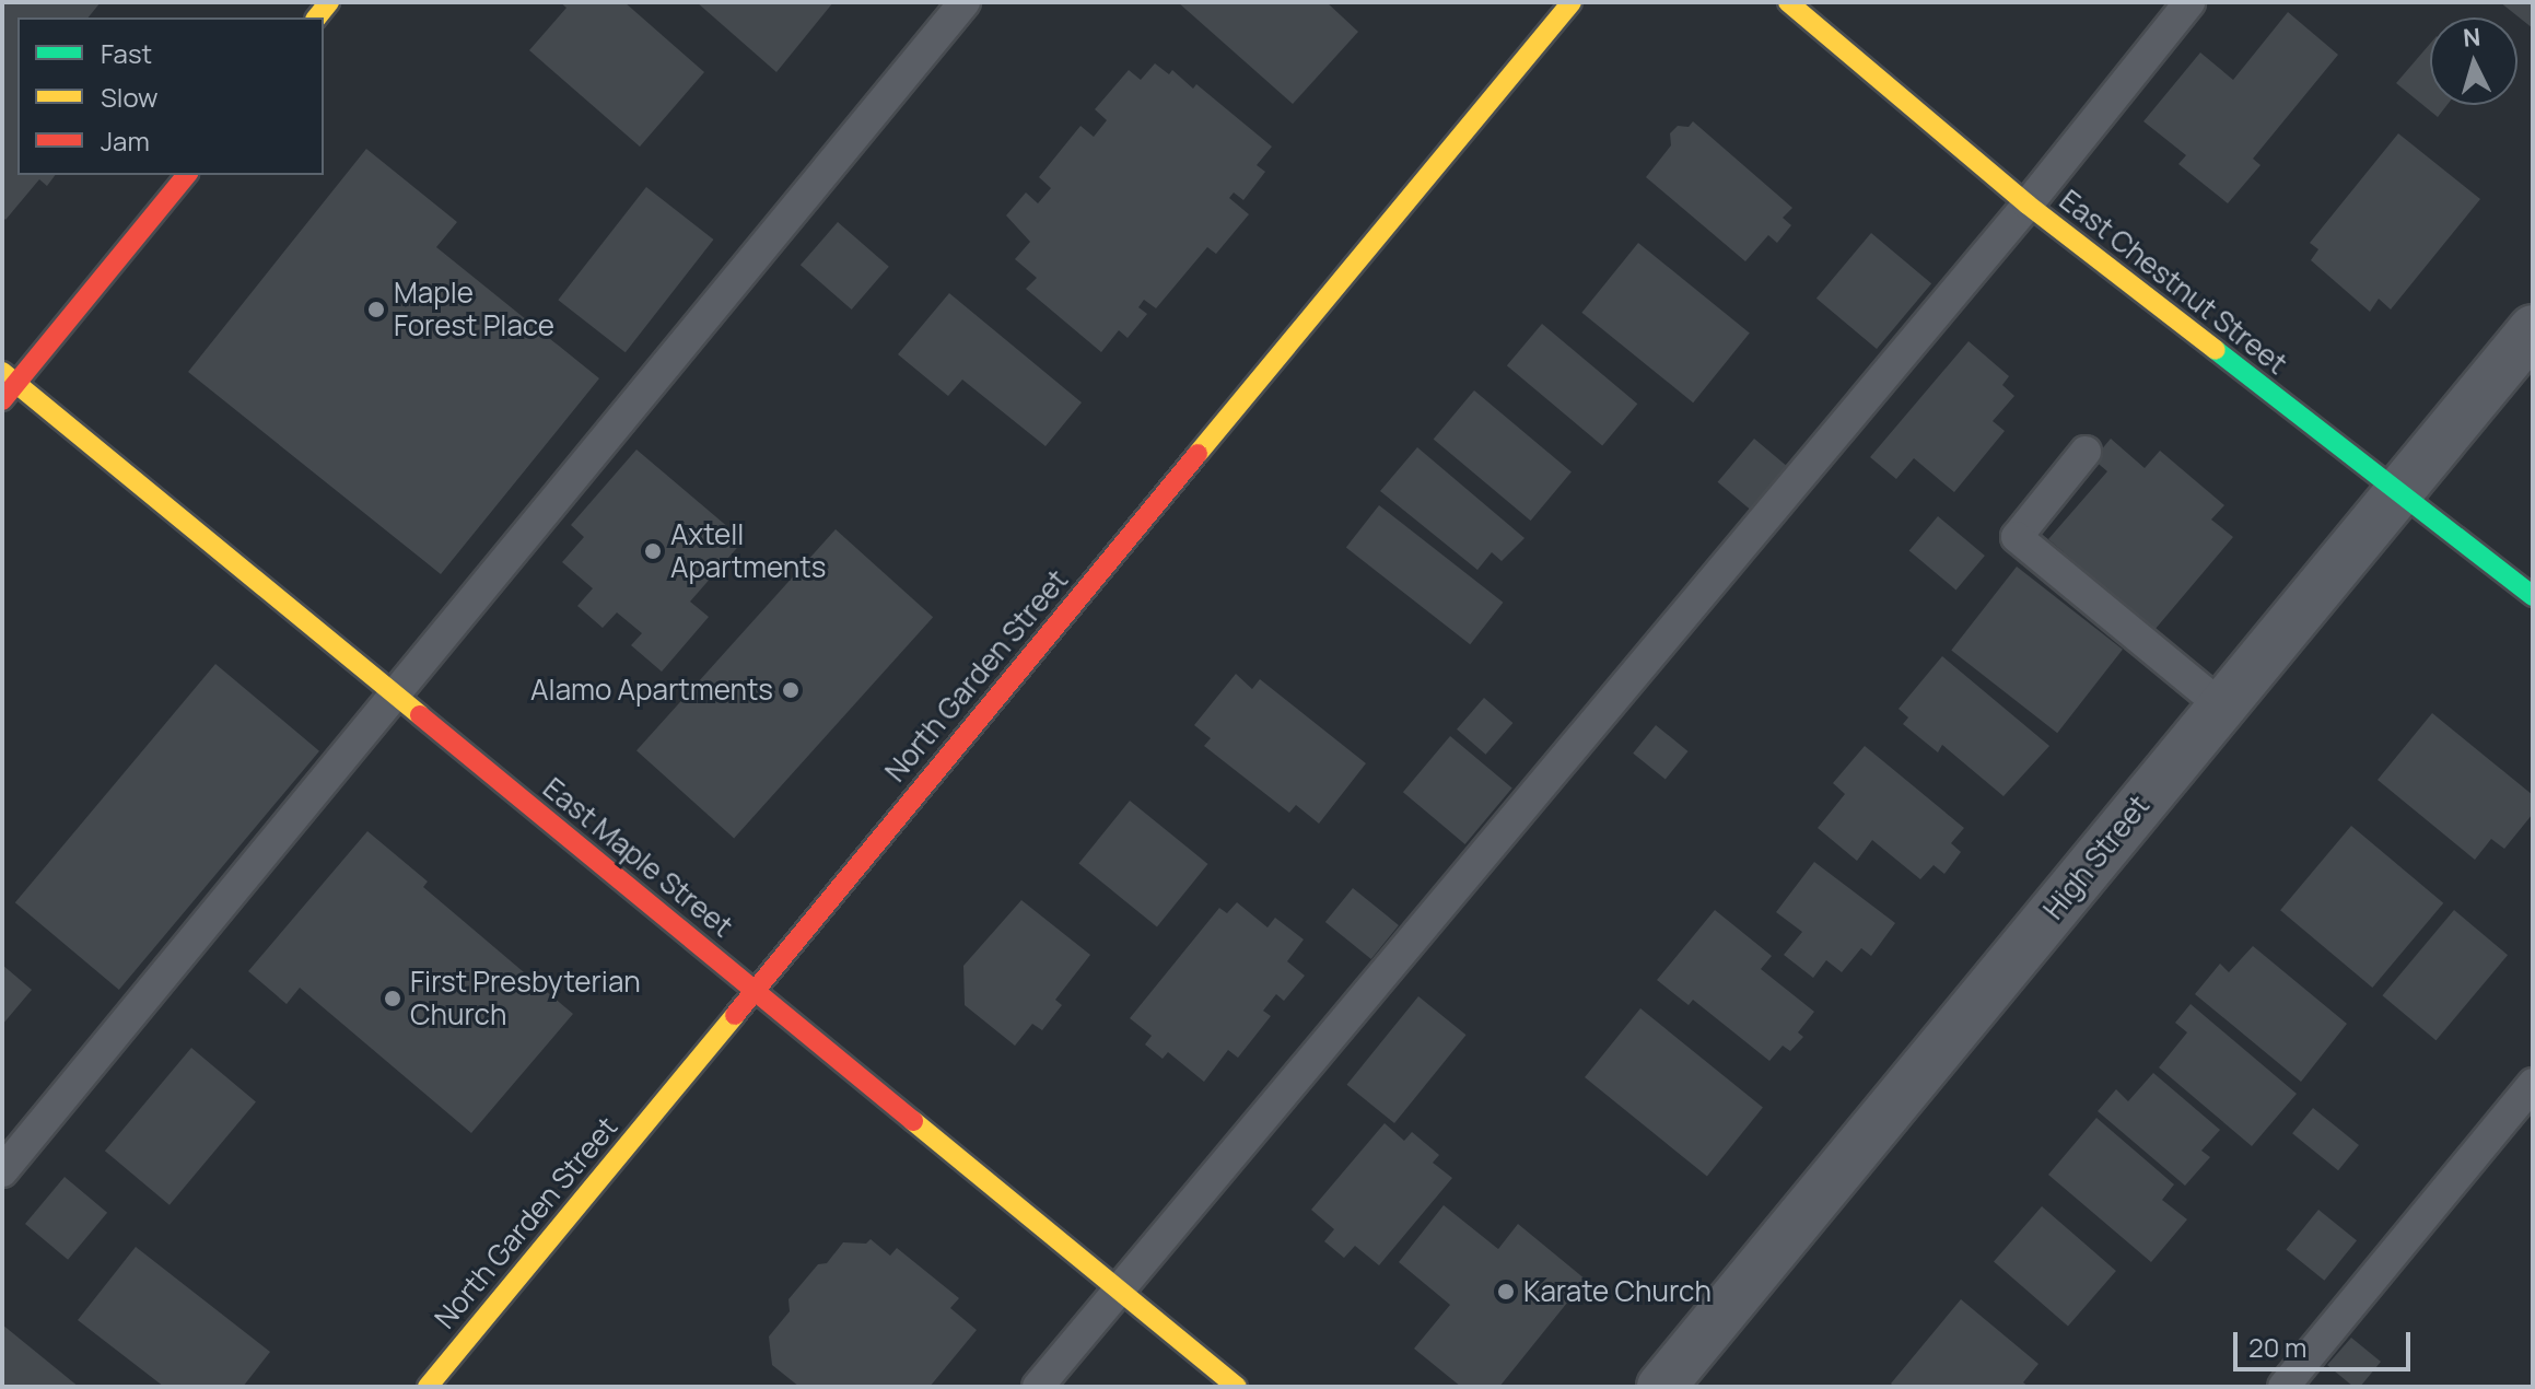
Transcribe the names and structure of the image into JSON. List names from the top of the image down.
{
  "streets": {
    "street": [
      "East Chestnut Street",
      "North Garden Street",
      "East Maple Street",
      "High Street"
    ]
  },
  "crossings": [
    ["East Chestnut Street", "High Street"],
    ["North Garden Street", "East Maple Street"]
  ],
  "places": [
    "Maple Forest Place",
    "Axtell Apartments",
    "Alamo Apartments",
    "First Presbyterian Church",
    "Karate Church"
  ],
  "legend": ["Fast", "Slow", "Jam"],
  "scale_bar": "20 m",
  "north": "top"
}
